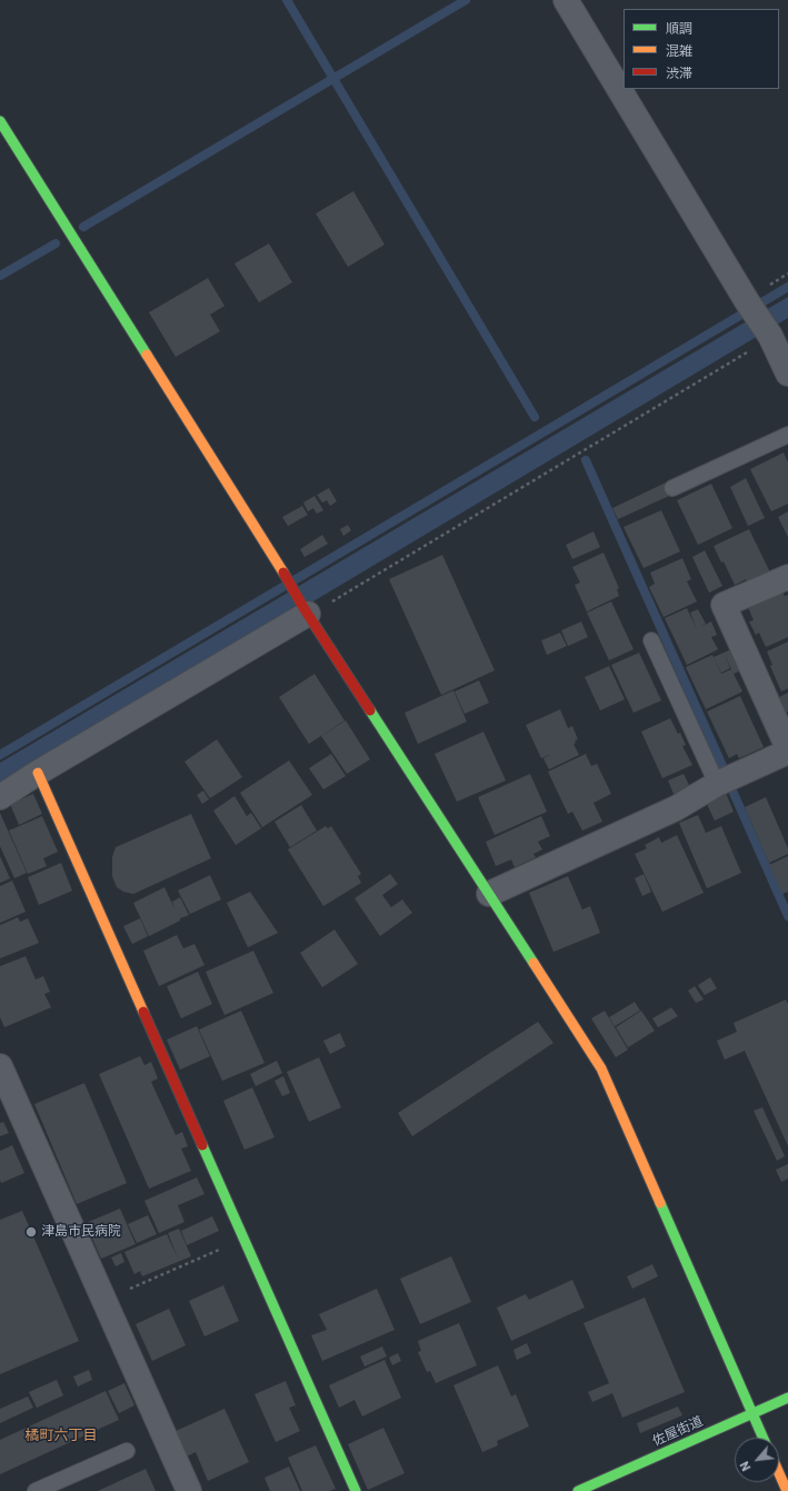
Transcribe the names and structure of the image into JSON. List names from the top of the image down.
{
  "streets": {
    "street": ["佐屋街道"]
  },
  "districts": ["橘町六丁目"],
  "places": ["津島市民病院"],
  "legend": ["順調", "混雑", "渋滞"],
  "north": "bottom left"
}
